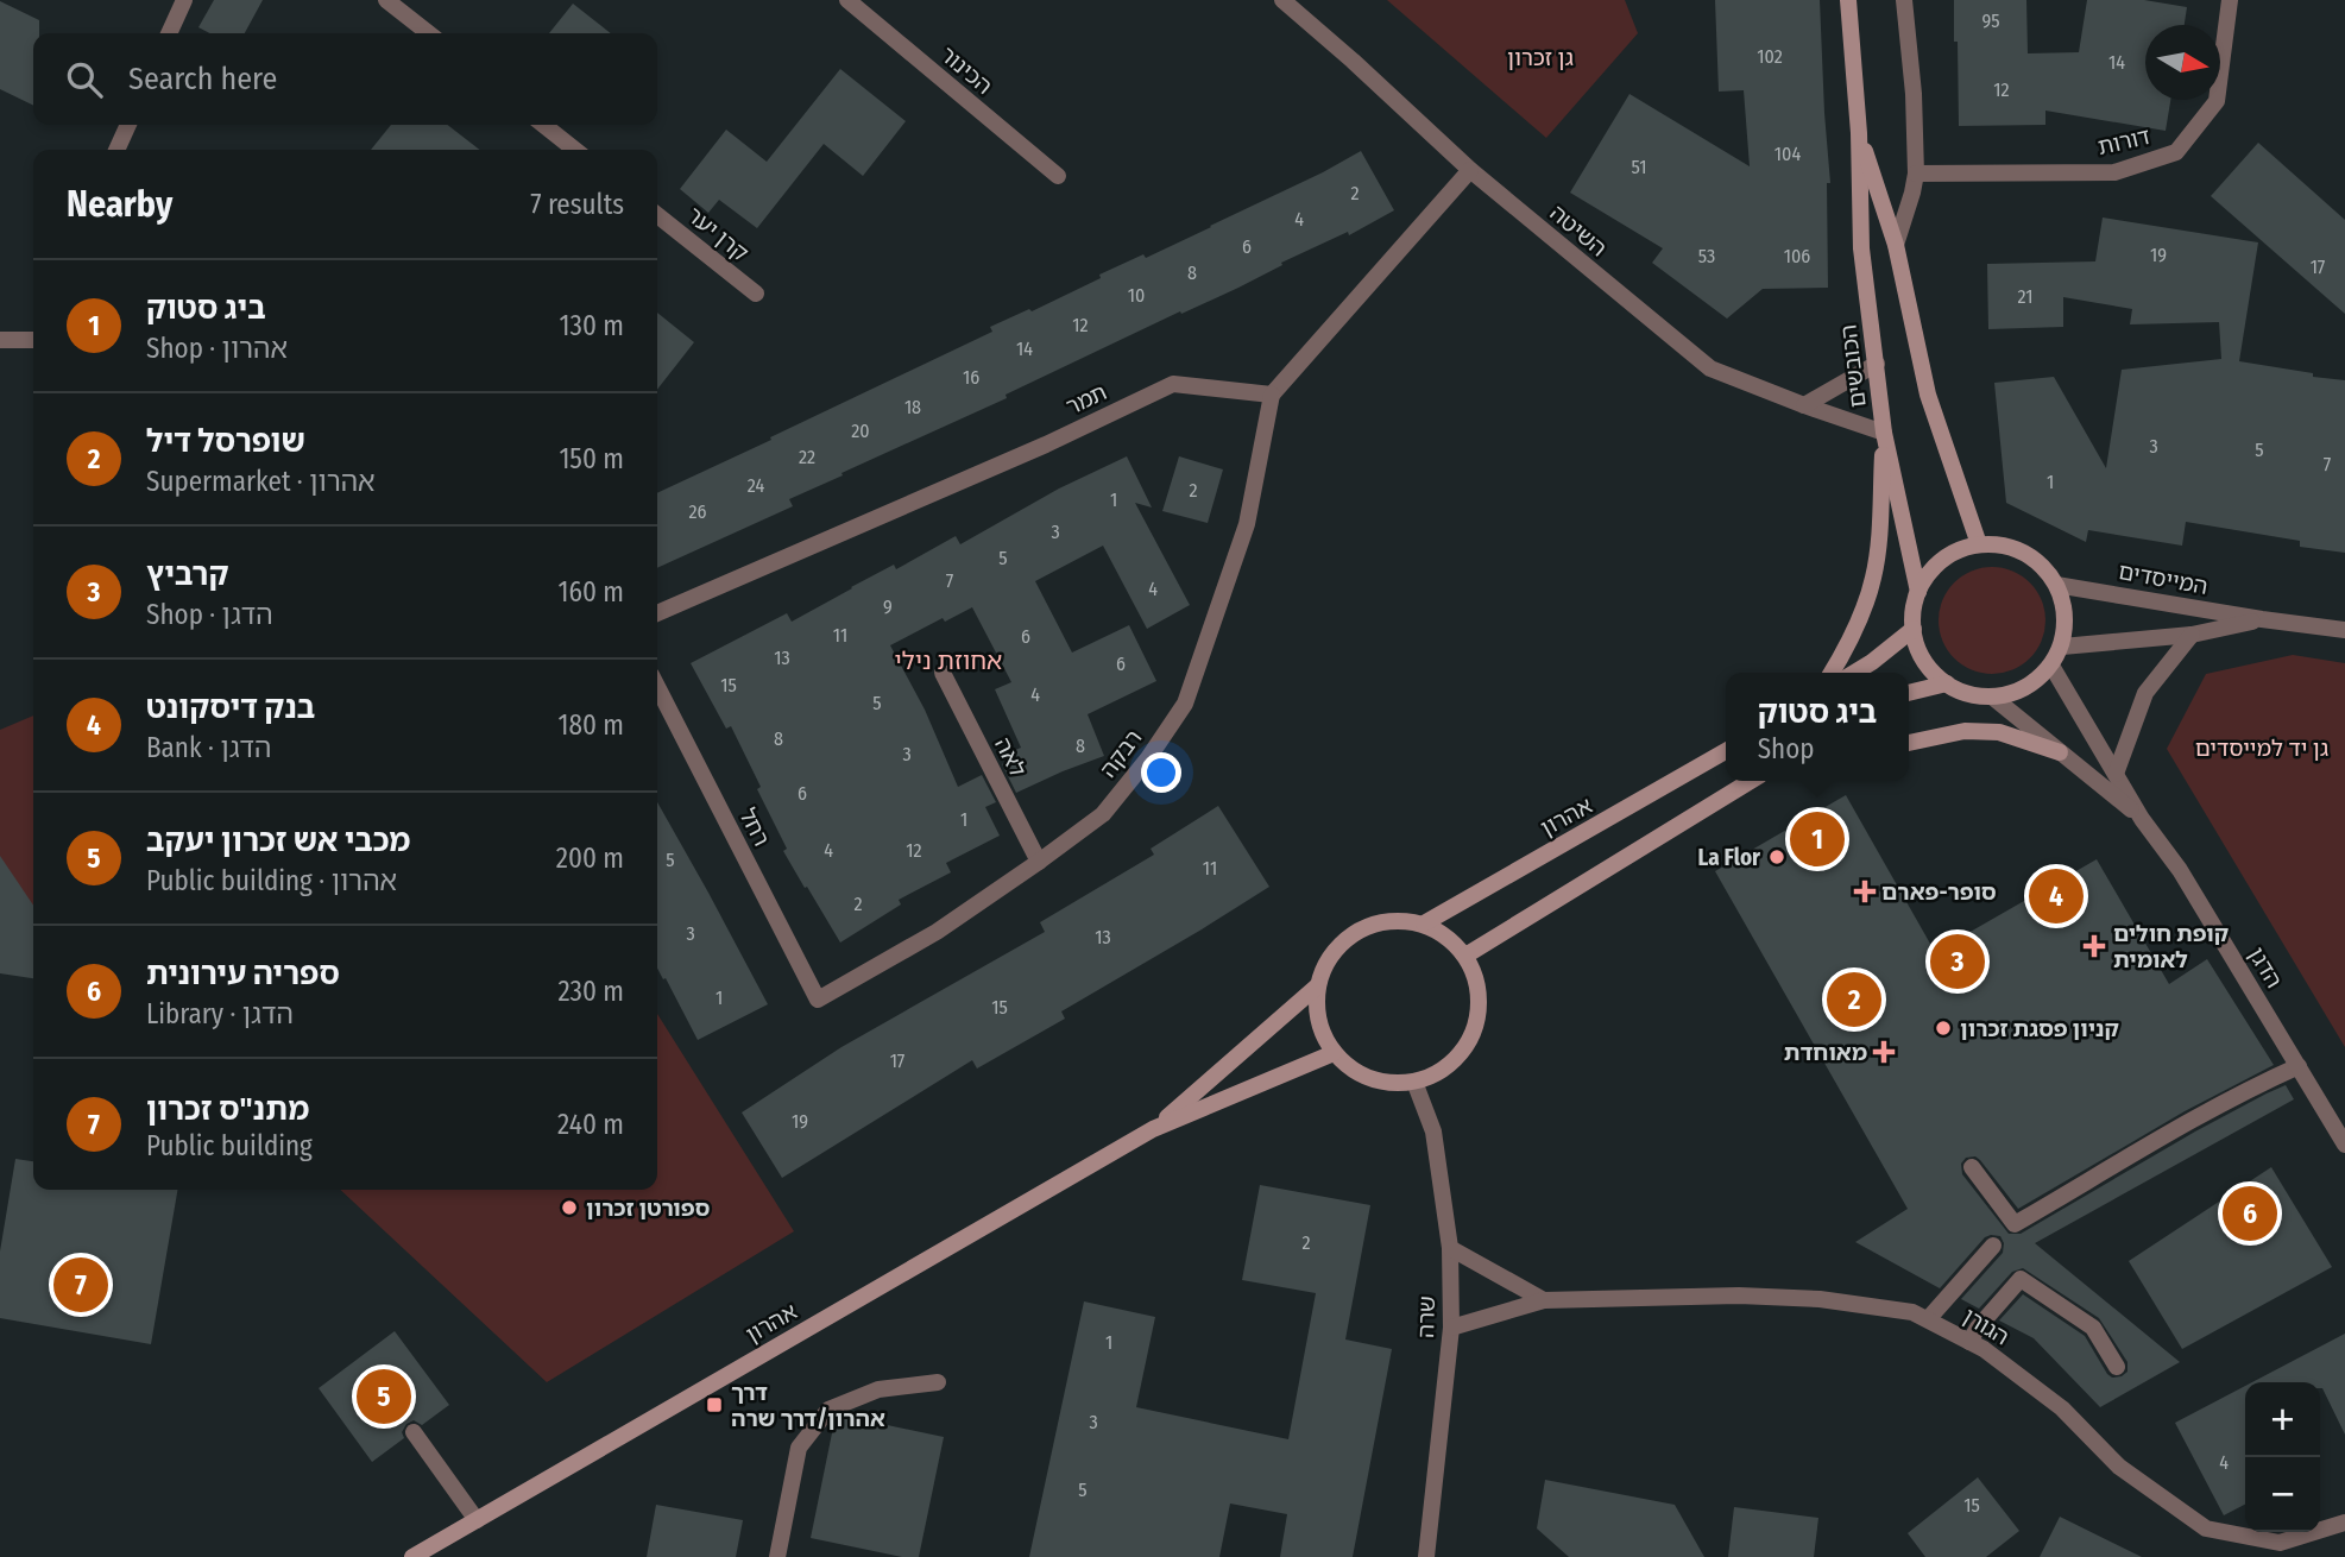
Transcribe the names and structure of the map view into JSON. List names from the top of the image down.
{
  "streets": {
    "street": [
      "הכינור",
      "דורות",
      "השיטה",
      "קרן יער",
      "הכובשים",
      "תמר",
      "המייסדים",
      "רבקה",
      "לאה",
      "אהרון",
      "רחל",
      "הדגן",
      "שרה",
      "הגורן"
    ]
  },
  "crossings": [
    ["השיטה", "הכובשים"],
    ["הכובשים", "המייסדים"],
    ["הכובשים", "הדגן"],
    ["תמר", "רבקה"],
    ["המייסדים", "הדגן"],
    ["רבקה", "לאה"],
    ["רבקה", "רחל"],
    ["אהרון", "שרה"],
    ["שרה", "הגורן"]
  ],
  "districts": ["אחוזת נילי"],
  "parks": ["גן זכרון", "גן יד למייסדים"],
  "places": {
    "other": ["La Flor", "קניון פסגת זכרון", "ספורטן זכרון"],
    "health": ["סופר-פארם", "קופת חולים לאומית", "מאוחדת"],
    "transit": ["דרך אהרון/דרך שרה"]
  },
  "house_numbers": [
    "95",
    "102",
    "14",
    "12",
    "104",
    "51",
    "2",
    "4",
    "6",
    "19",
    "53",
    "106",
    "17",
    "8",
    "10",
    "21",
    "12",
    "14",
    "16",
    "18",
    "20",
    "3",
    "5",
    "22",
    "7",
    "1",
    "24",
    "2",
    "1",
    "26",
    "3",
    "5",
    "7",
    "4",
    "9",
    "11",
    "6",
    "13",
    "6",
    "15",
    "4",
    "5",
    "8",
    "8",
    "3",
    "6",
    "1",
    "4",
    "12",
    "5",
    "11",
    "2",
    "3",
    "13",
    "1",
    "15",
    "17",
    "19",
    "2",
    "1",
    "3",
    "4",
    "5",
    "15"
  ],
  "north": "right",
  "page": {
    "search": "Search here",
    "heading": ["Nearby", "7 results"],
    "list": [
      {
        "mark": "1",
        "name": "ביג סטוק",
        "note": "Shop · אהרון",
        "value": "130 m"
      },
      {
        "mark": "2",
        "name": "שופרסל דיל",
        "note": "Supermarket · אהרון",
        "value": "150 m"
      },
      {
        "mark": "3",
        "name": "קרביץ",
        "note": "Shop · הדגן",
        "value": "160 m"
      },
      {
        "mark": "4",
        "name": "בנק דיסקונט",
        "note": "Bank · הדגן",
        "value": "180 m"
      },
      {
        "mark": "5",
        "name": "מכבי אש זכרון יעקב",
        "note": "Public building · אהרון",
        "value": "200 m"
      },
      {
        "mark": "6",
        "name": "ספריה עירונית",
        "note": "Library · הדגן",
        "value": "230 m"
      },
      {
        "mark": "7",
        "name": "מתנ\"ס זכרון",
        "note": "Public building",
        "value": "240 m"
      }
    ],
    "popup": ["ביג סטוק", "Shop"],
    "pins": [
      "1",
      "4",
      "3",
      "2",
      "6",
      "7",
      "5"
    ],
    "map_buttons": ["+", "−"]
  }
}
